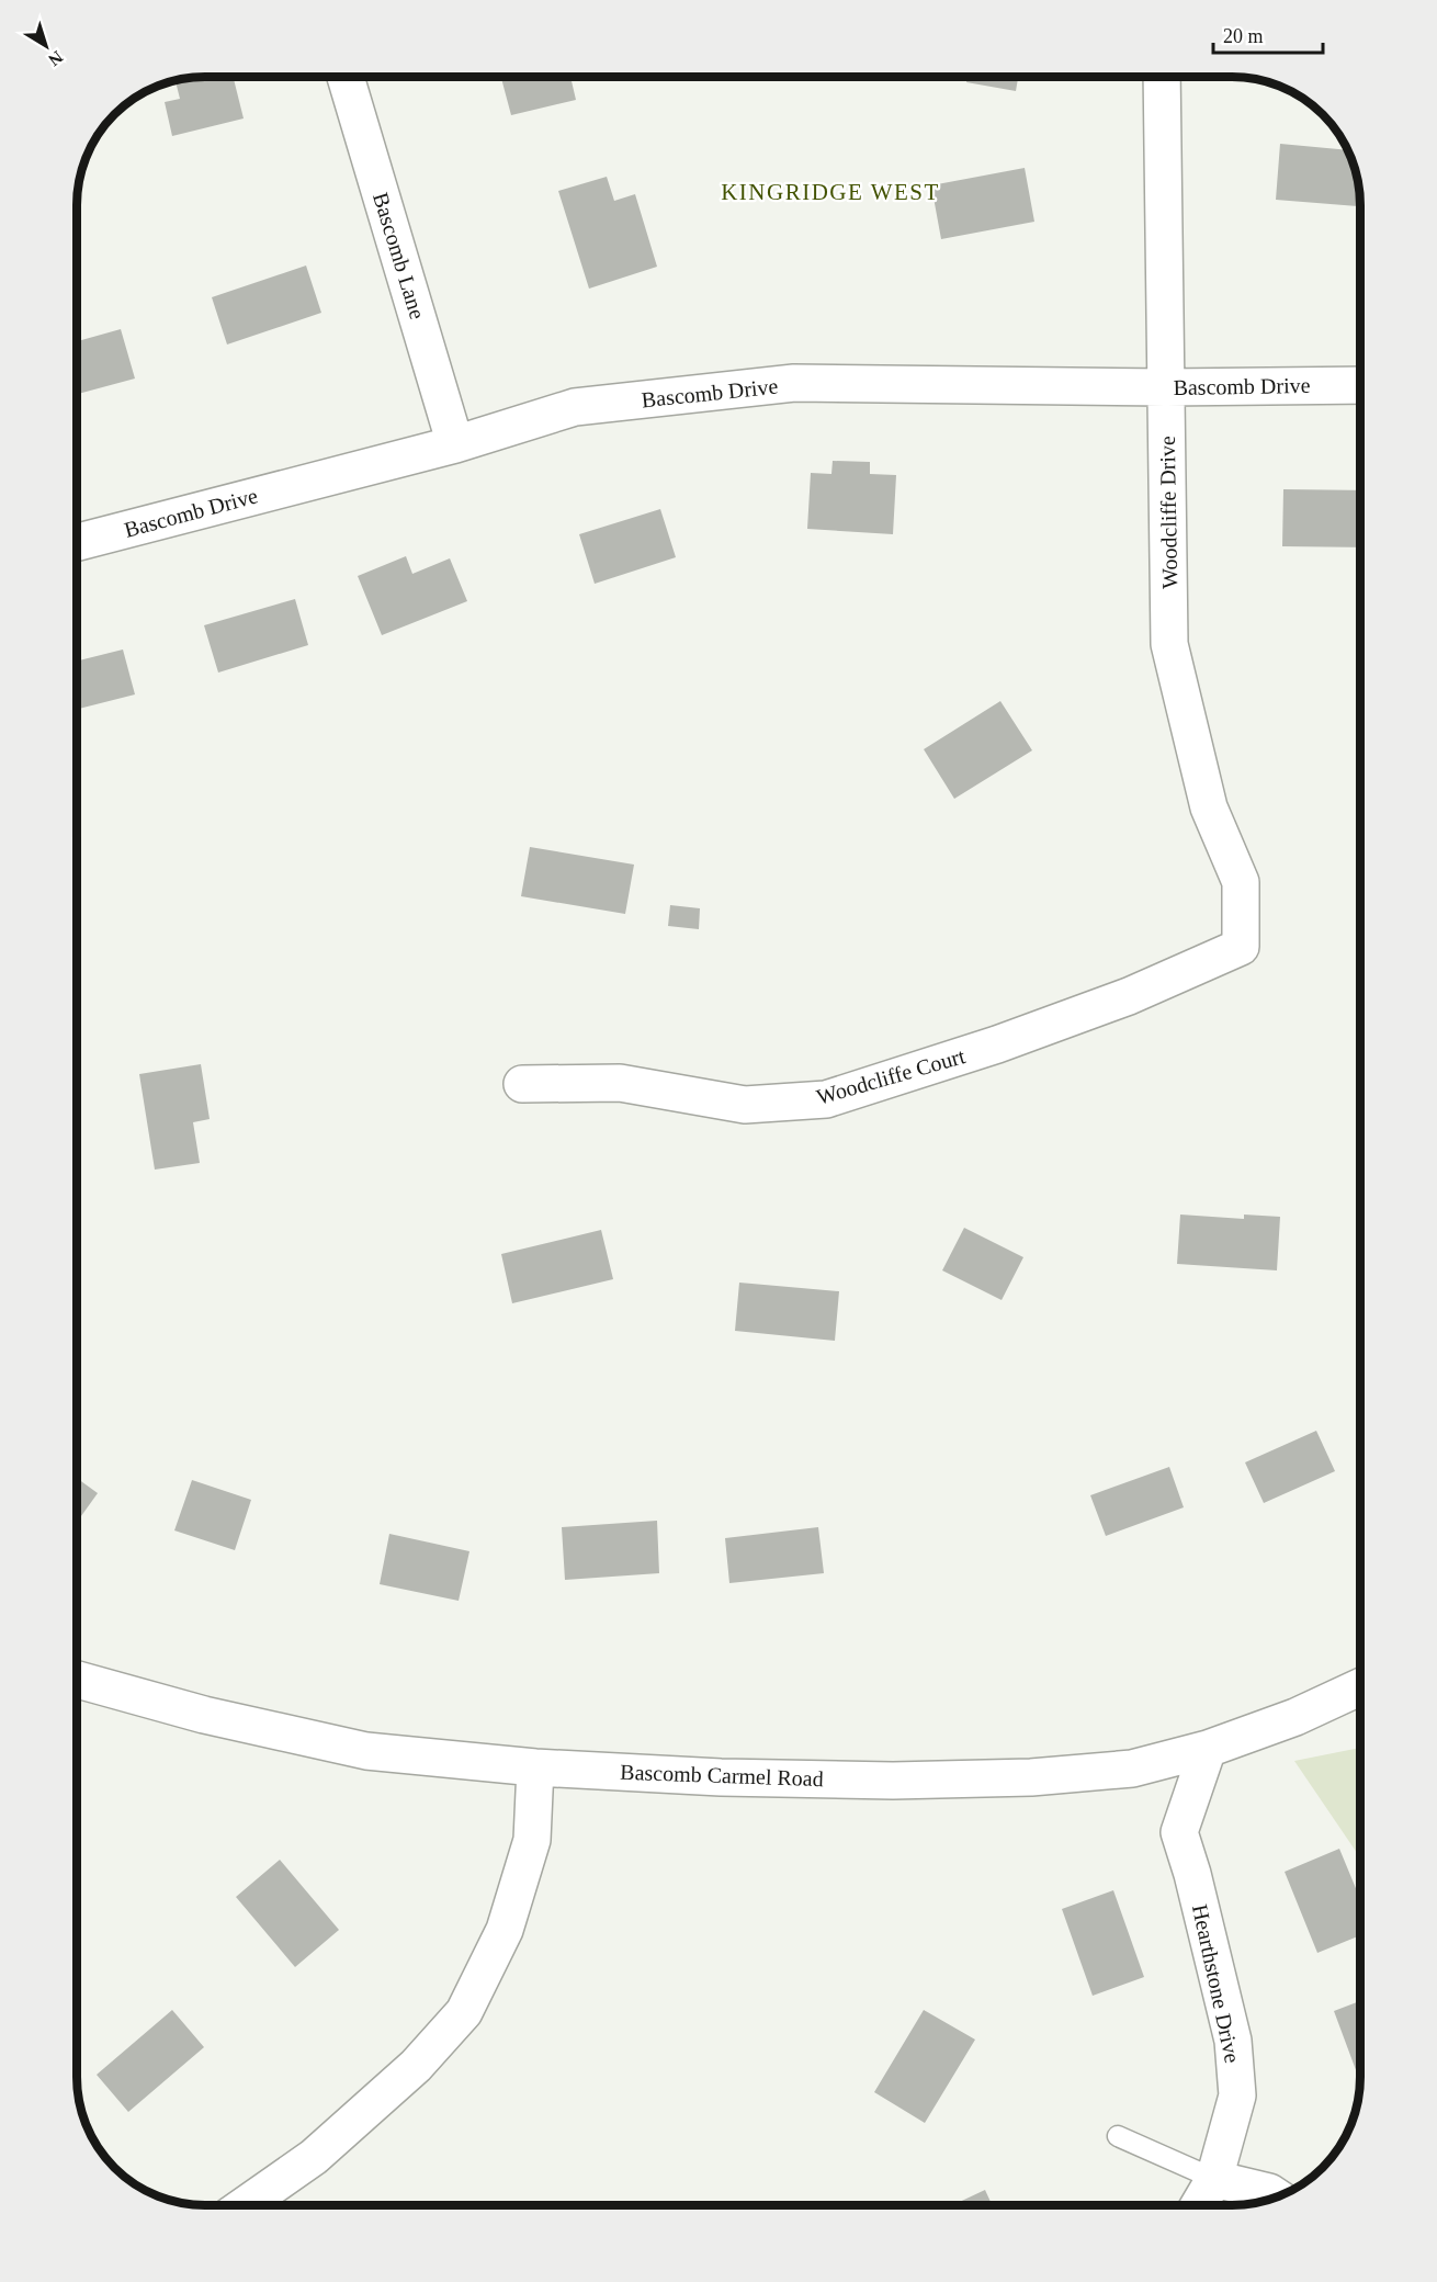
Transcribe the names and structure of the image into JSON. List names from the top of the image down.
{
  "streets": {
    "street": [
      "Bascomb Lane",
      "Bascomb Drive",
      "Woodcliffe Drive",
      "Woodcliffe Court",
      "Bascomb Carmel Road",
      "Hearthstone Drive"
    ]
  },
  "crossings": [
    ["Bascomb Lane", "Bascomb Drive"],
    ["Bascomb Drive", "Woodcliffe Drive"],
    ["Woodcliffe Drive", "Woodcliffe Court"],
    ["Bascomb Carmel Road", "Hearthstone Drive"]
  ],
  "districts": ["KINGRIDGE WEST"],
  "scale_bar": "20 m",
  "north": "bottom right"
}
